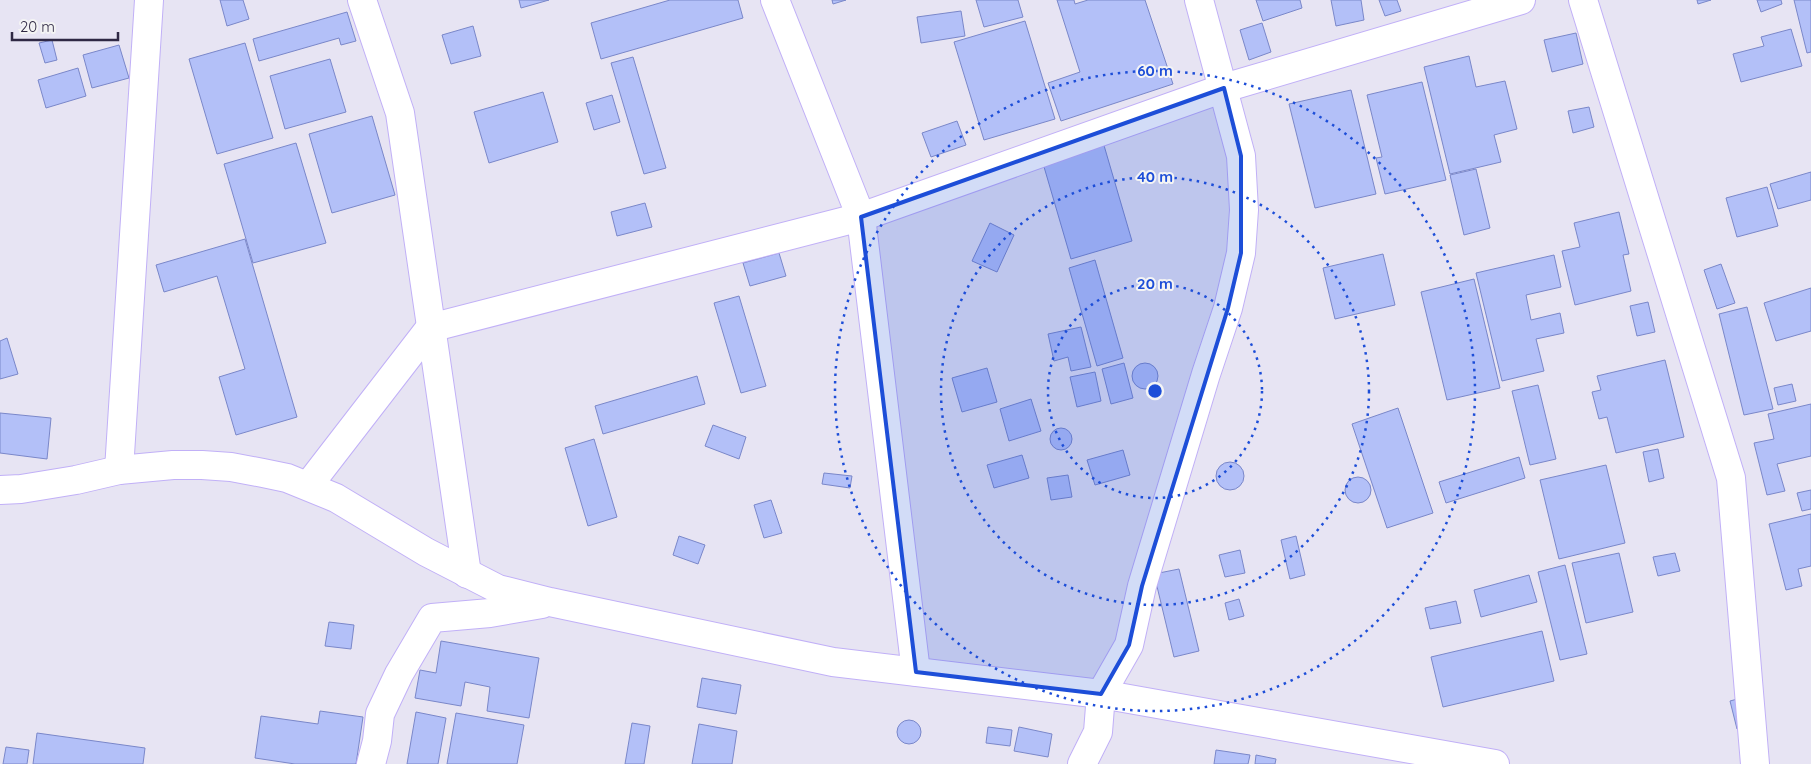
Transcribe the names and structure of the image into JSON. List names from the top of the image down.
{
  "scale_bar": "20 m",
  "rings": ["60 m", "40 m", "20 m"]
}
